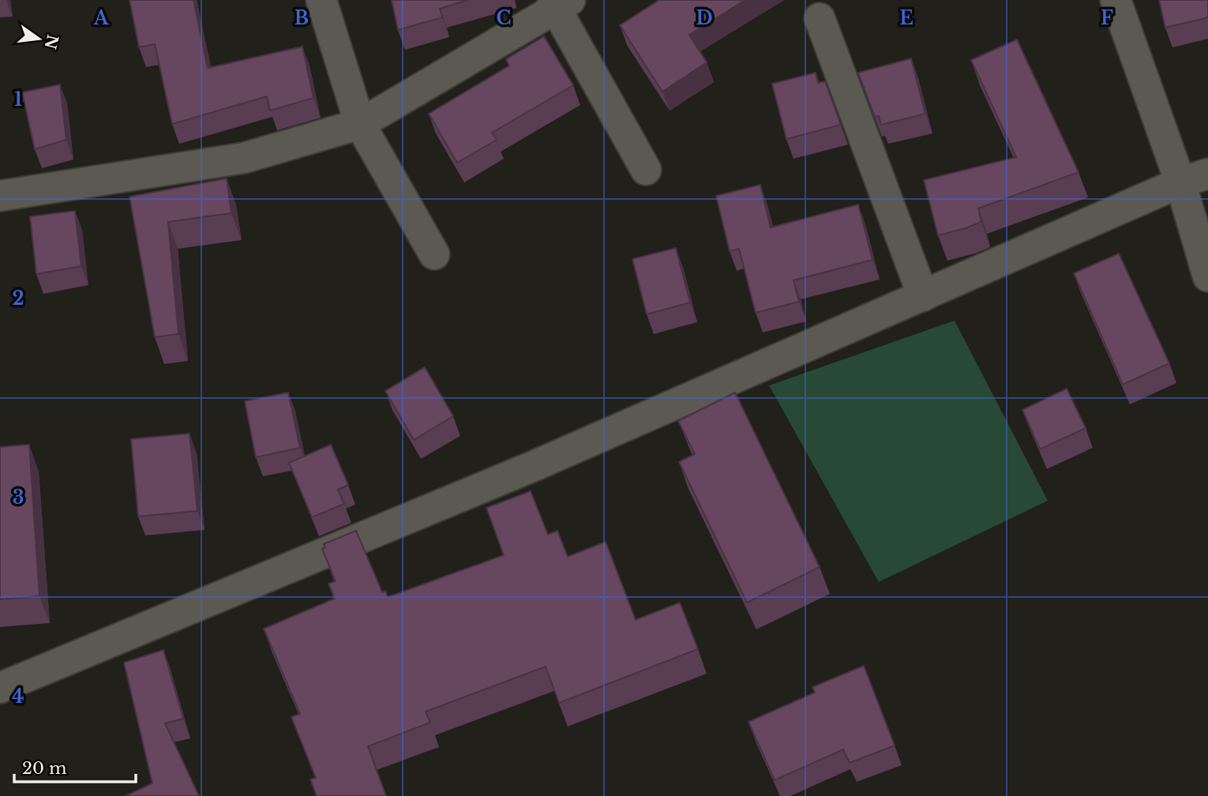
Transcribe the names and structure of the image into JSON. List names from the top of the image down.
{
  "scale_bar": "20 m",
  "north": "right",
  "grid": {
    "columns": [
      "A",
      "B",
      "C",
      "D",
      "E",
      "F"
    ],
    "rows": [
      "1",
      "2",
      "3",
      "4"
    ]
  }
}
